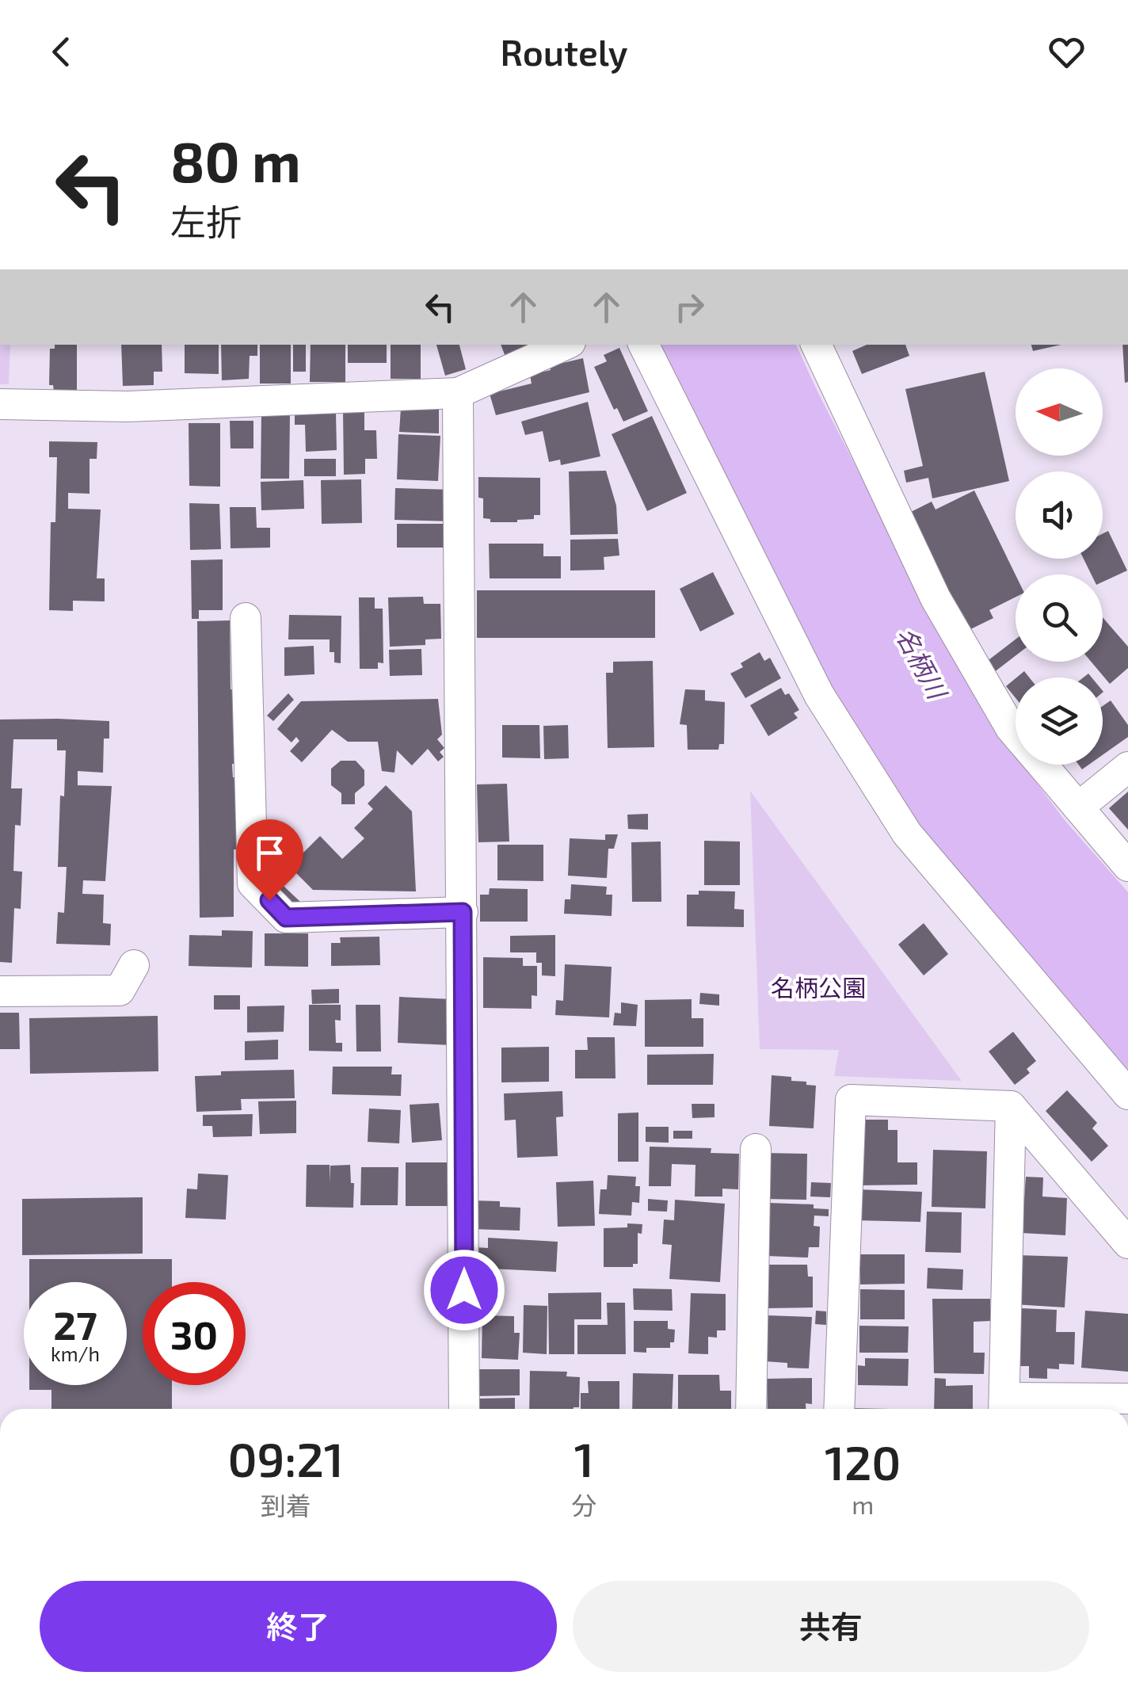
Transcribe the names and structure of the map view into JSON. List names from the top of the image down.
{
  "water": ["名柄川"],
  "parks": ["名柄公園"],
  "north": "left",
  "page": {
    "header": "Routely",
    "turn": ["80 m", "左折"],
    "speed": "27 km/h",
    "limit": "30",
    "eta": [
      "09:21",
      "到着",
      "1",
      "分",
      "120",
      "m"
    ],
    "buttons": ["終了", "共有"]
  }
}
